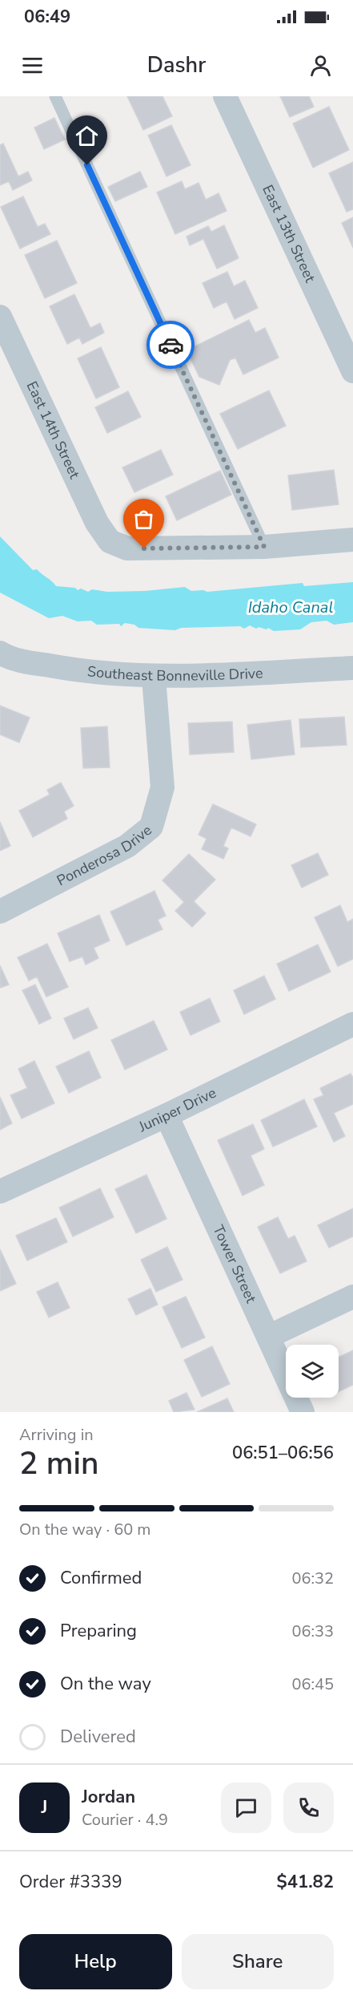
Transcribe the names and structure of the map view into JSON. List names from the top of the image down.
{
  "streets": {
    "street": [
      "East 13th Street",
      "East 14th Street",
      "Southeast Bonneville Drive",
      "Ponderosa Drive",
      "Juniper Drive",
      "Tower Street"
    ]
  },
  "crossings": [
    ["Southeast Bonneville Drive", "Ponderosa Drive"],
    ["Juniper Drive", "Tower Street"]
  ],
  "water": ["Idaho Canal"],
  "page": {
    "status": "06:49",
    "header": "Dashr",
    "heading": ["2 min", "Arriving in", "06:51–06:56"],
    "panel": [
      "Jordan",
      "Courier · 4.9",
      "Order #3339",
      "$41.82"
    ],
    "bar": "On the way · 60 m",
    "list": [
      ["Confirmed", "06:32"],
      ["Preparing", "06:33"],
      ["On the way", "06:45"],
      "Delivered"
    ],
    "round": "J",
    "buttons": ["Help", "Share"]
  }
}
